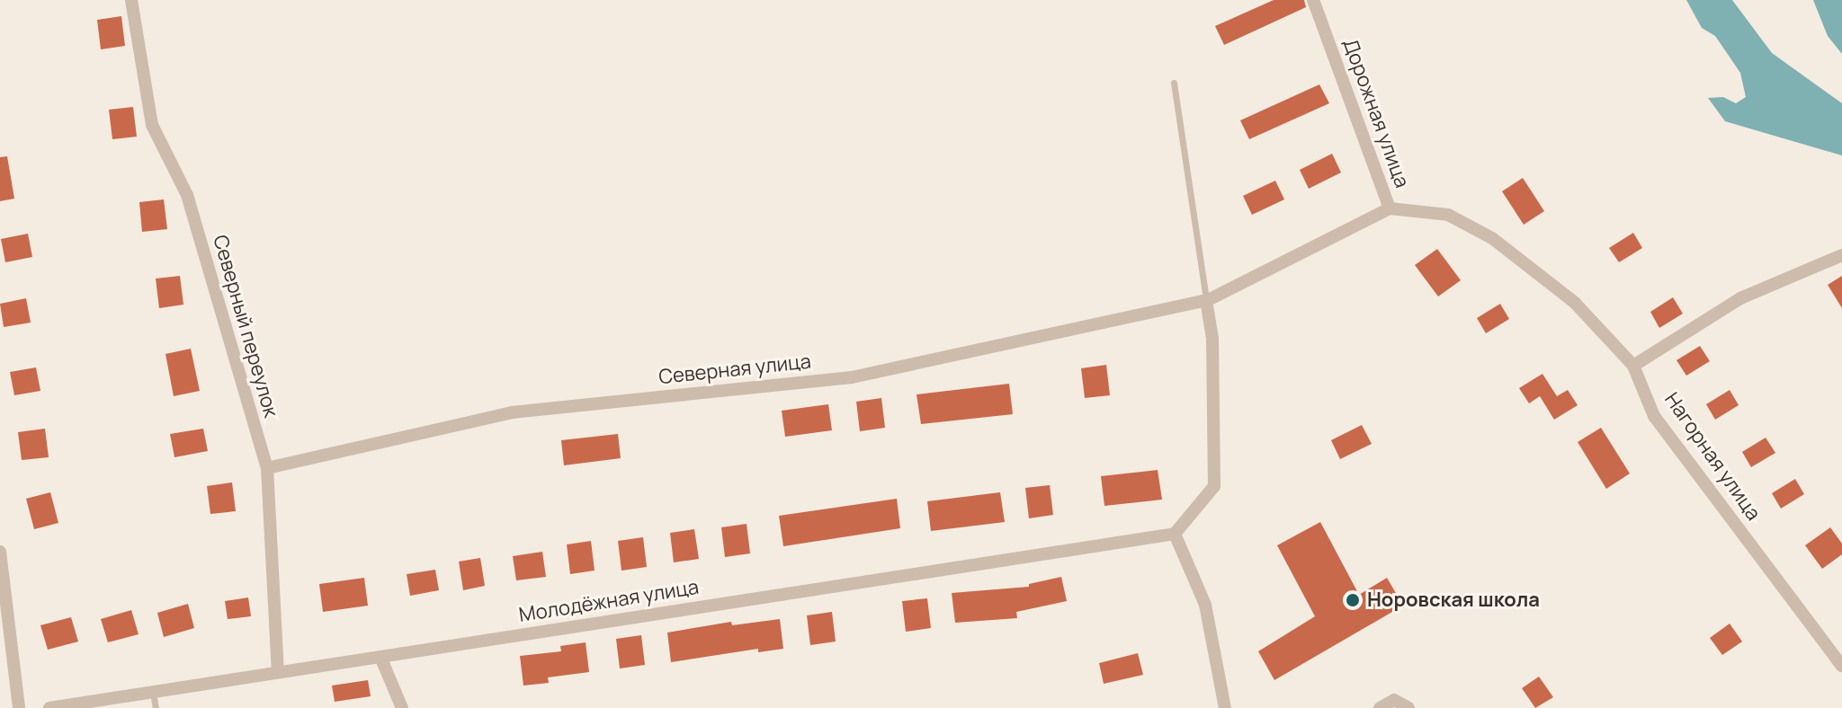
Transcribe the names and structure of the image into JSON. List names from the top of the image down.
{
  "streets": {
    "street": [
      "Дорожная улица",
      "Северный переулок",
      "Северная улица",
      "Нагорная улица",
      "Молодёжная улица"
    ]
  },
  "crossings": [
    ["Дорожная улица", "Северная улица"],
    ["Дорожная улица", "Нагорная улица"],
    ["Северный переулок", "Северная улица"],
    ["Северный переулок", "Молодёжная улица"]
  ],
  "places": ["Норовская школа"]
}
